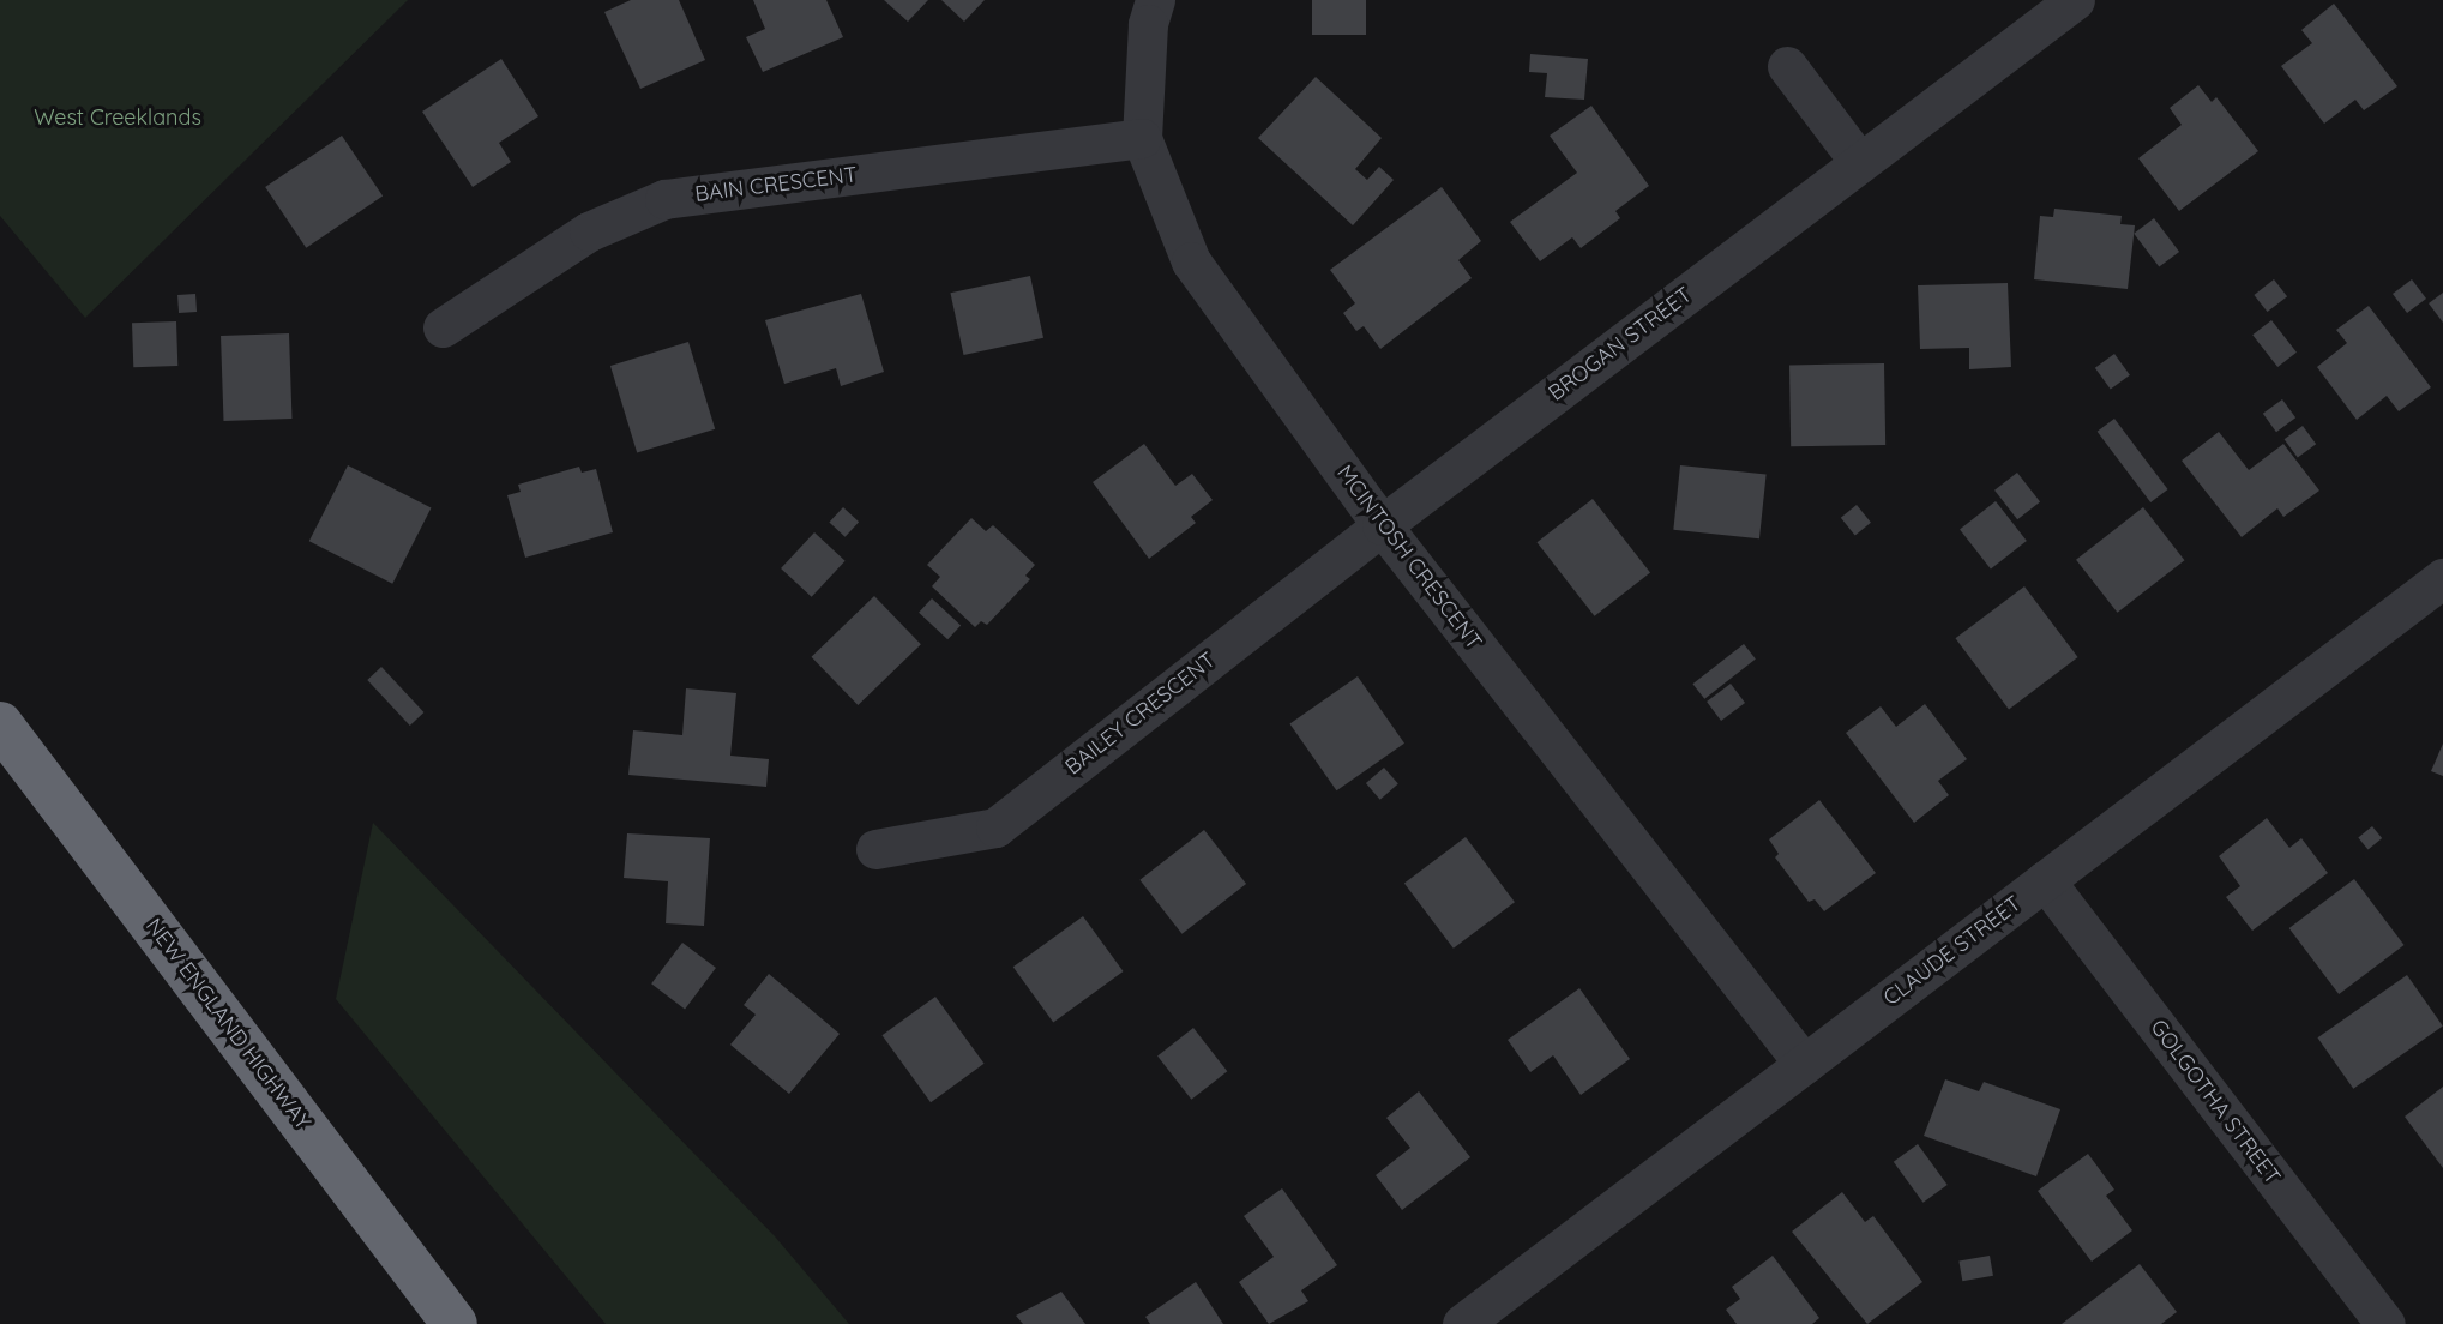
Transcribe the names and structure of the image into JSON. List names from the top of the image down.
{
  "streets": {
    "highway": ["NEW ENGLAND HIGHWAY"],
    "street": [
      "BAIN CRESCENT",
      "BROGAN STREET",
      "MCINTOSH CRESCENT",
      "BAILEY CRESCENT",
      "CLAUDE STREET",
      "GOLGOTHA STREET"
    ]
  },
  "crossings": [
    ["BAIN CRESCENT", "MCINTOSH CRESCENT"],
    ["BROGAN STREET", "MCINTOSH CRESCENT"],
    ["BROGAN STREET", "BAILEY CRESCENT"],
    ["MCINTOSH CRESCENT", "BAILEY CRESCENT"],
    ["MCINTOSH CRESCENT", "CLAUDE STREET"],
    ["CLAUDE STREET", "GOLGOTHA STREET"]
  ],
  "parks": ["West Creeklands"]
}
